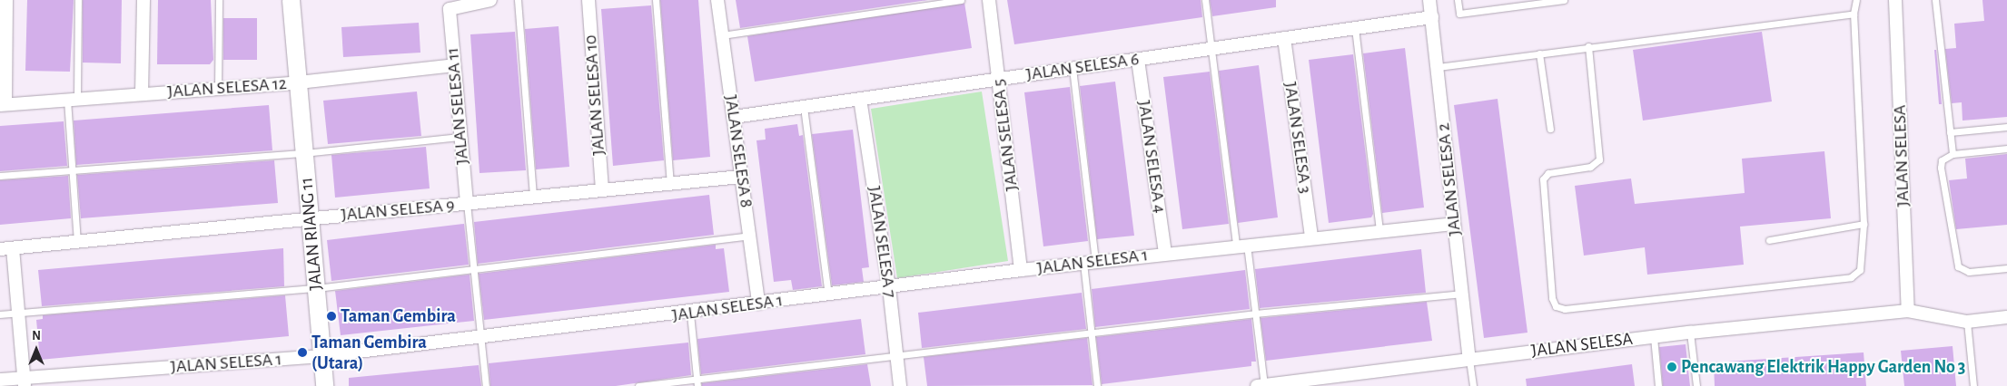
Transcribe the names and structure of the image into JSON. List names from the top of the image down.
{
  "streets": {
    "street": [
      "JALAN SELESA 6",
      "JALAN SELESA 12",
      "JALAN SELESA 10",
      "JALAN SELESA 11",
      "JALAN SELESA 5",
      "JALAN SELESA 3",
      "JALAN SELESA 8",
      "JALAN SELESA",
      "JALAN SELESA 4",
      "JALAN SELESA 2",
      "JALAN SELESA 9",
      "JALAN RIANG 11",
      "JALAN SELESA 7",
      "JALAN SELESA 1"
    ]
  },
  "crossings": [
    ["JALAN SELESA 6", "JALAN SELESA 5"],
    ["JALAN SELESA 6", "JALAN SELESA 3"],
    ["JALAN SELESA 6", "JALAN SELESA 8"],
    ["JALAN SELESA 6", "JALAN SELESA 4"],
    ["JALAN SELESA 6", "JALAN SELESA 2"],
    ["JALAN SELESA 6", "JALAN SELESA 7"],
    ["JALAN SELESA 12", "JALAN SELESA 11"],
    ["JALAN SELESA 12", "JALAN RIANG 11"],
    ["JALAN SELESA 10", "JALAN SELESA 9"],
    ["JALAN SELESA 11", "JALAN SELESA 9"],
    ["JALAN SELESA 5", "JALAN SELESA 1"],
    ["JALAN SELESA 3", "JALAN SELESA 1"],
    ["JALAN SELESA 8", "JALAN SELESA 9"],
    ["JALAN SELESA 8", "JALAN SELESA 1"],
    ["JALAN SELESA", "JALAN SELESA 2"],
    ["JALAN SELESA 4", "JALAN SELESA 1"],
    ["JALAN SELESA 2", "JALAN SELESA 1"],
    ["JALAN SELESA 9", "JALAN RIANG 11"],
    ["JALAN RIANG 11", "JALAN SELESA 1"],
    ["JALAN SELESA 7", "JALAN SELESA 1"]
  ],
  "places": ["Taman Gembira", "Taman Gembira (Utara)", "Pencawang Elektrik Happy Garden No 3"],
  "north": "top"
}
